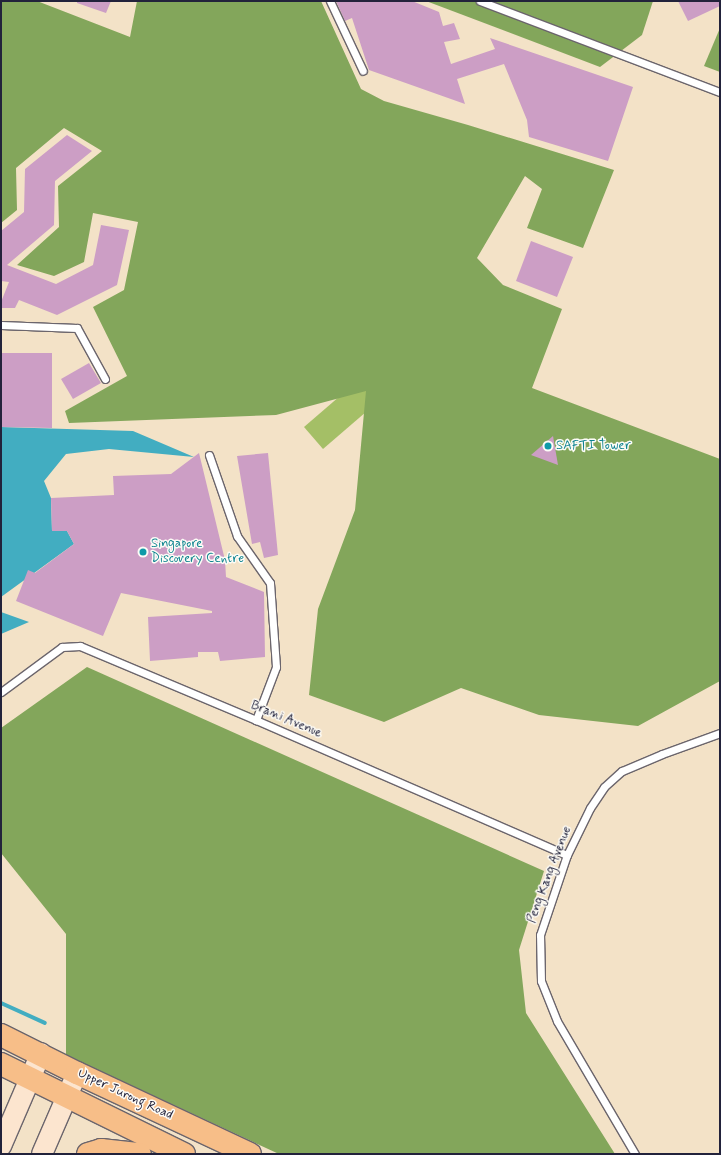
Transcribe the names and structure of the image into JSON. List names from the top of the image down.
{
  "streets": {
    "main road": ["Upper Jurong Road"],
    "lane": ["Brani Avenue", "Peng Kang Avenue"]
  },
  "crossings": [
    ["Brani Avenue", "Peng Kang Avenue"]
  ],
  "places": ["SAFTI Tower", "Singapore Discovery Centre"]
}
